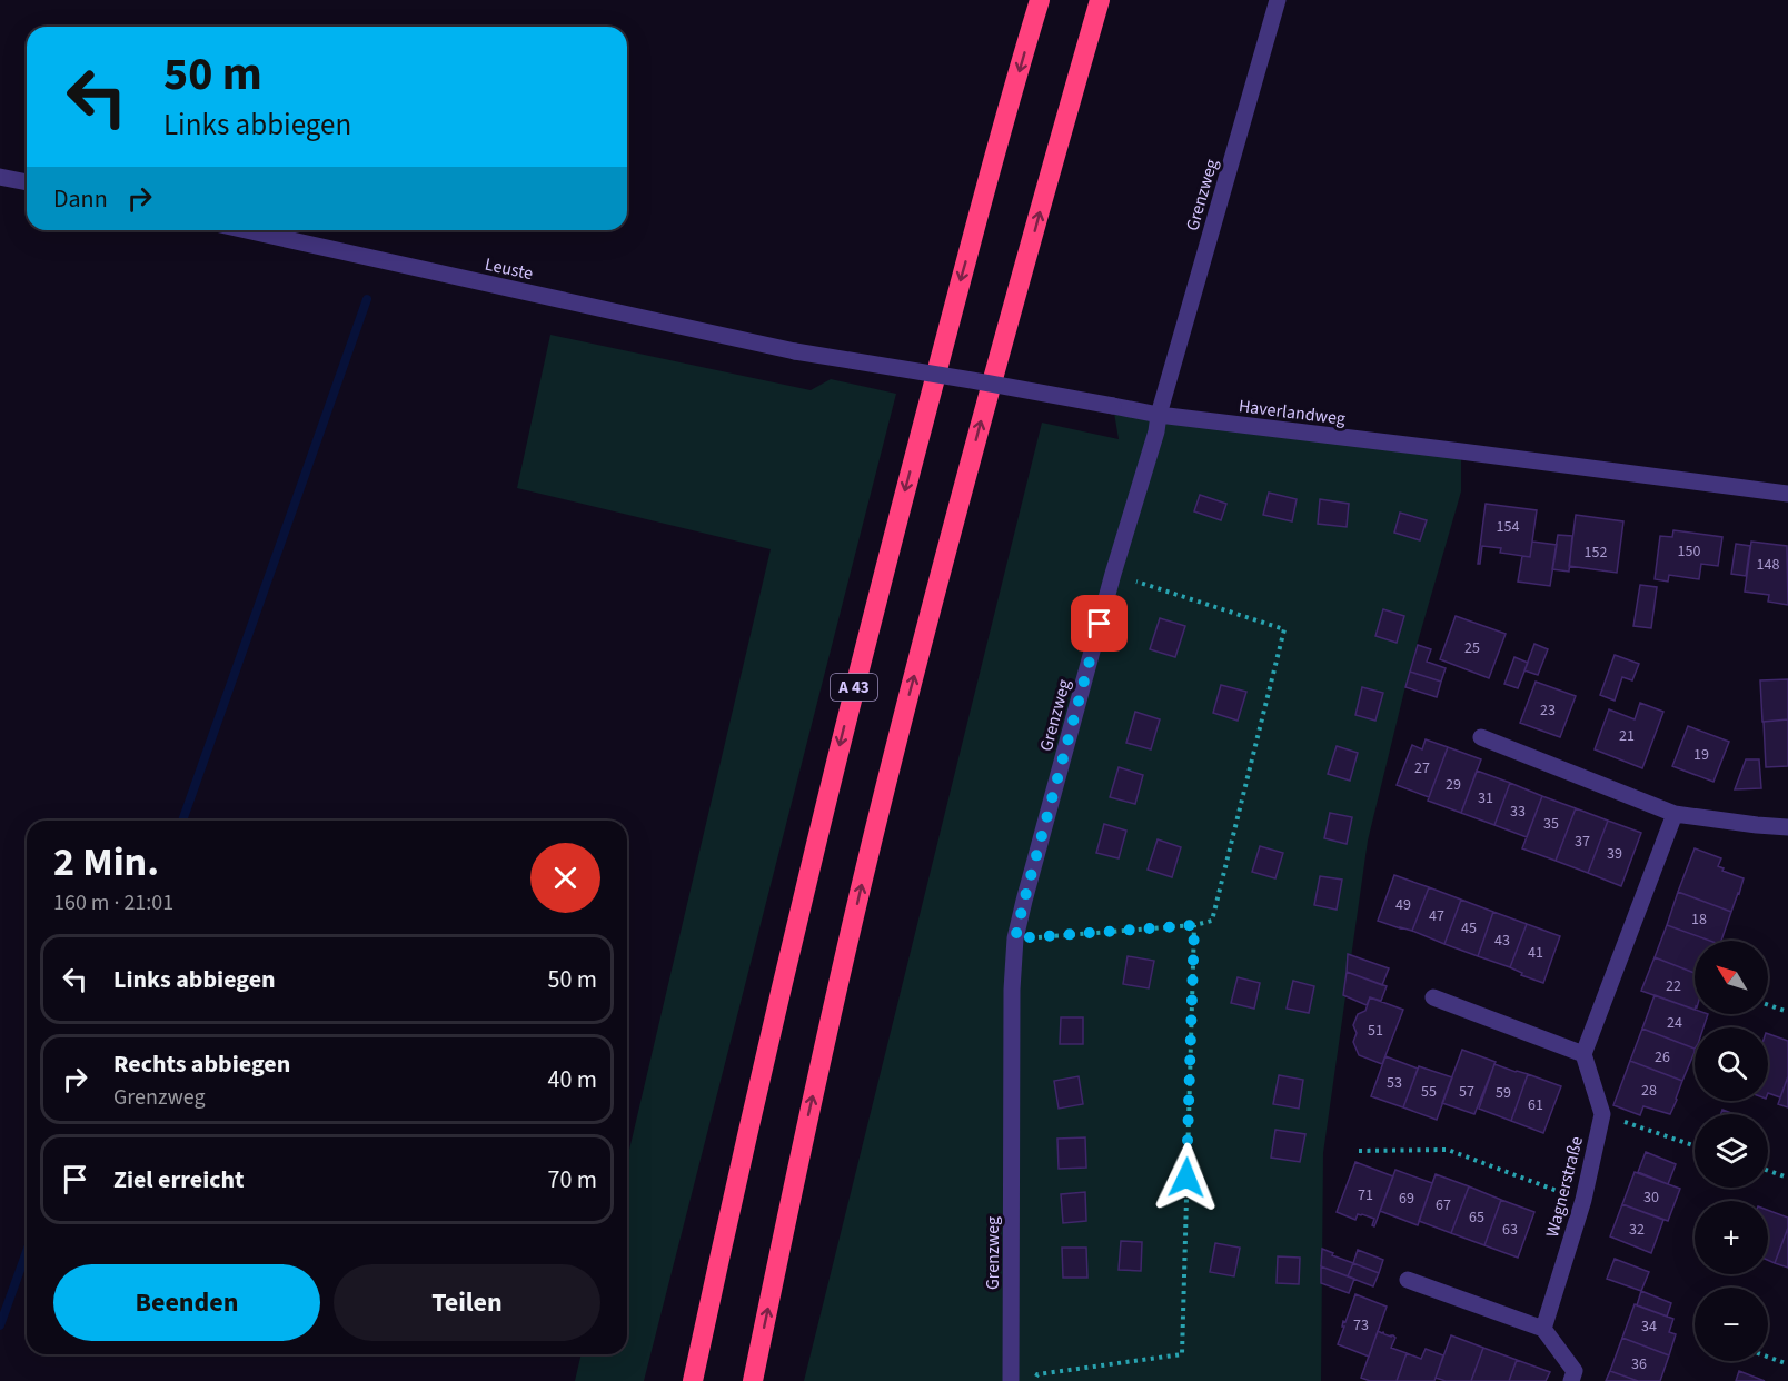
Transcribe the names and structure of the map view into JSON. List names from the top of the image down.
{
  "streets": {
    "highway": ["A 43"],
    "street": [
      "Grenzweg",
      "Leuste",
      "Haverlandweg",
      "Wagnerstraße"
    ]
  },
  "crossings": [
    ["Grenzweg", "Haverlandweg"],
    ["Leuste", "Haverlandweg"]
  ],
  "house_numbers": [
    "154",
    "150",
    "152",
    "148",
    "25",
    "23",
    "21",
    "19",
    "27",
    "29",
    "31",
    "33",
    "35",
    "37",
    "39",
    "49",
    "47",
    "18",
    "45",
    "43",
    "41",
    "22",
    "24",
    "51",
    "26",
    "53",
    "28",
    "55",
    "57",
    "59",
    "61",
    "71",
    "30",
    "69",
    "67",
    "65",
    "63",
    "32",
    "73",
    "34",
    "36"
  ],
  "north": "top left",
  "page": {
    "turn": ["50 m", "Links abbiegen"],
    "then": "Dann",
    "heading": ["2 Min.", "160 m · 21:01"],
    "list": [
      {
        "name": "Links abbiegen",
        "value": "50 m"
      },
      {
        "name": "Rechts abbiegen",
        "note": "Grenzweg",
        "value": "40 m"
      },
      {
        "name": "Ziel erreicht",
        "value": "70 m"
      }
    ],
    "map_buttons": ["+", "−"],
    "buttons": ["Beenden", "Teilen"]
  }
}
